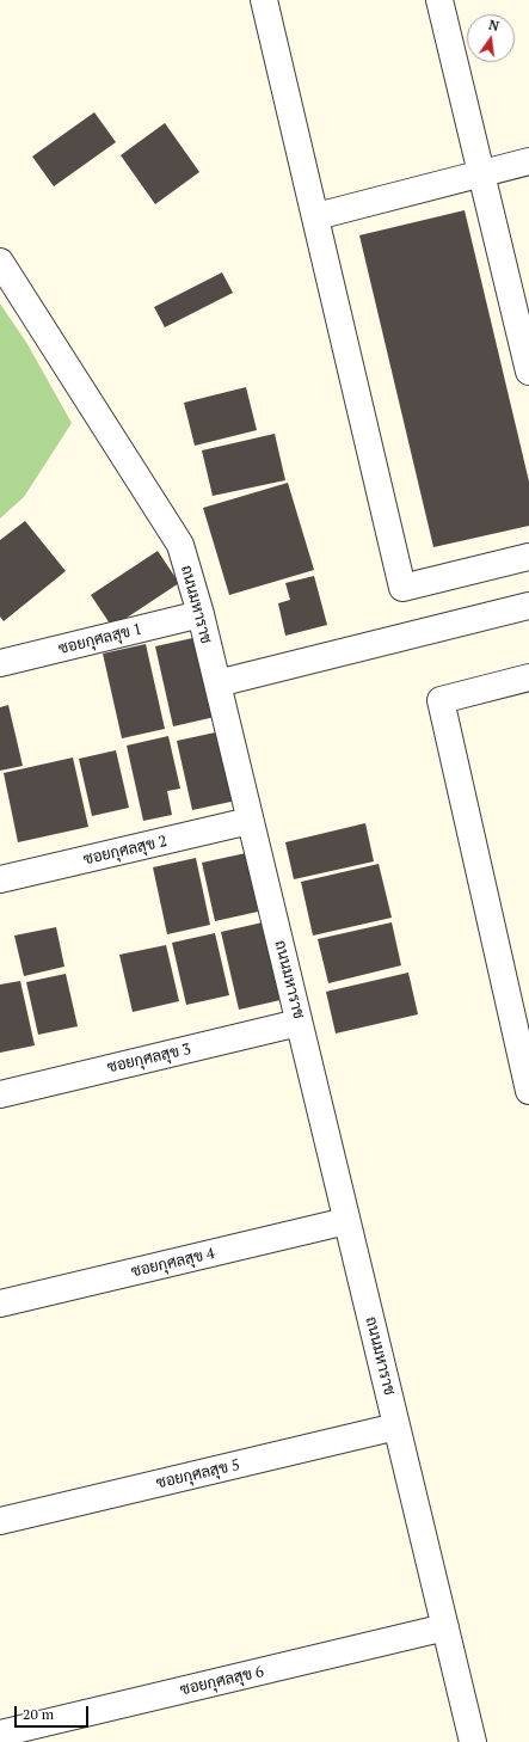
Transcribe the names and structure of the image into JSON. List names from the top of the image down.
{
  "streets": {
    "street": [
      "ถนนมหาราช",
      "ซอยกุศลสุข 1",
      "ซอยกุศลสุข 2",
      "ซอยกุศลสุข 3",
      "ซอยกุศลสุข 4",
      "ซอยกุศลสุข 5",
      "ซอยกุศลสุข 6"
    ]
  },
  "crossings": [
    ["ถนนมหาราช", "ซอยกุศลสุข 1"],
    ["ถนนมหาราช", "ซอยกุศลสุข 2"],
    ["ถนนมหาราช", "ซอยกุศลสุข 3"],
    ["ถนนมหาราช", "ซอยกุศลสุข 4"],
    ["ถนนมหาราช", "ซอยกุศลสุข 5"],
    ["ถนนมหาราช", "ซอยกุศลสุข 6"]
  ],
  "scale_bar": "20 m",
  "north": "top"
}
